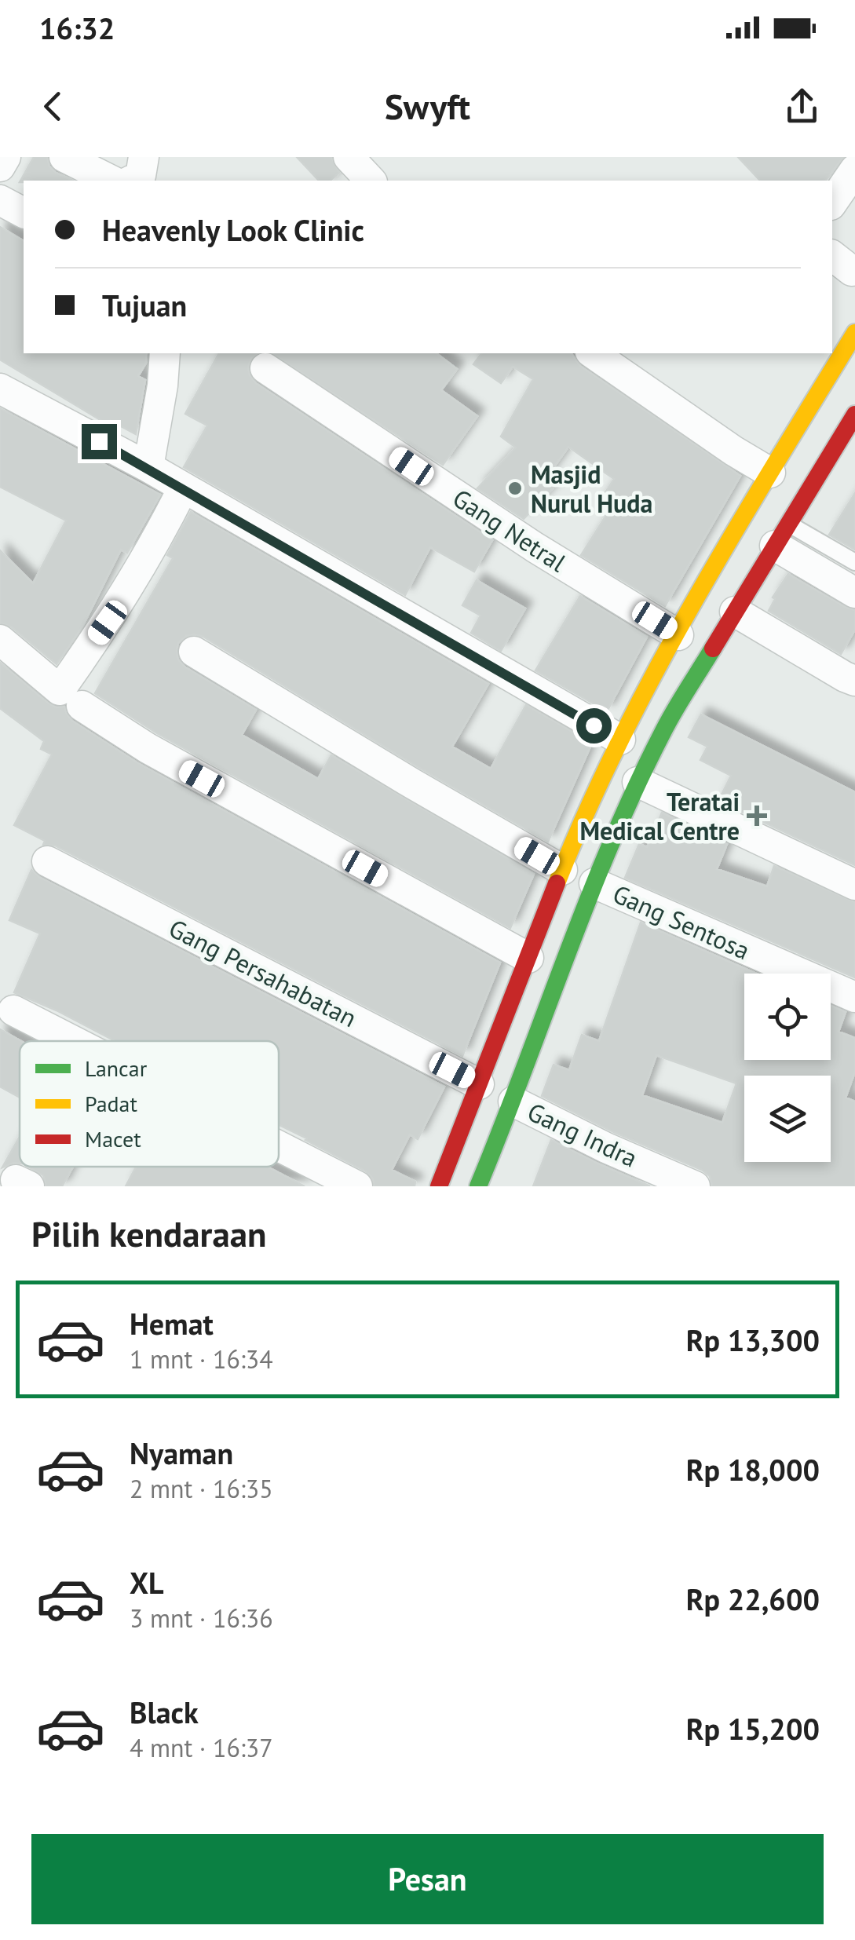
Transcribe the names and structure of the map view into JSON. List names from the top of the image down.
{
  "streets": {
    "street": [
      "Gang Netral",
      "Gang Sentosa",
      "Gang Persahabatan",
      "Gang Indra"
    ]
  },
  "places": {
    "other": ["Masjid Nurul Huda"],
    "health": ["Teratai Medical Centre"]
  },
  "legend": ["Lancar", "Padat", "Macet"],
  "page": {
    "status": "16:32",
    "header": "Swyft",
    "banner": ["Heavenly Look Clinic", "Tujuan"],
    "heading": "Pilih kendaraan",
    "list": [
      {
        "name": "Hemat",
        "note": "1 mnt · 16:34",
        "value": "Rp 13,300"
      },
      {
        "name": "Nyaman",
        "note": "2 mnt · 16:35",
        "value": "Rp 18,000"
      },
      {
        "name": "XL",
        "note": "3 mnt · 16:36",
        "value": "Rp 22,600"
      },
      {
        "name": "Black",
        "note": "4 mnt · 16:37",
        "value": "Rp 15,200"
      }
    ],
    "buttons": "Pesan"
  }
}
